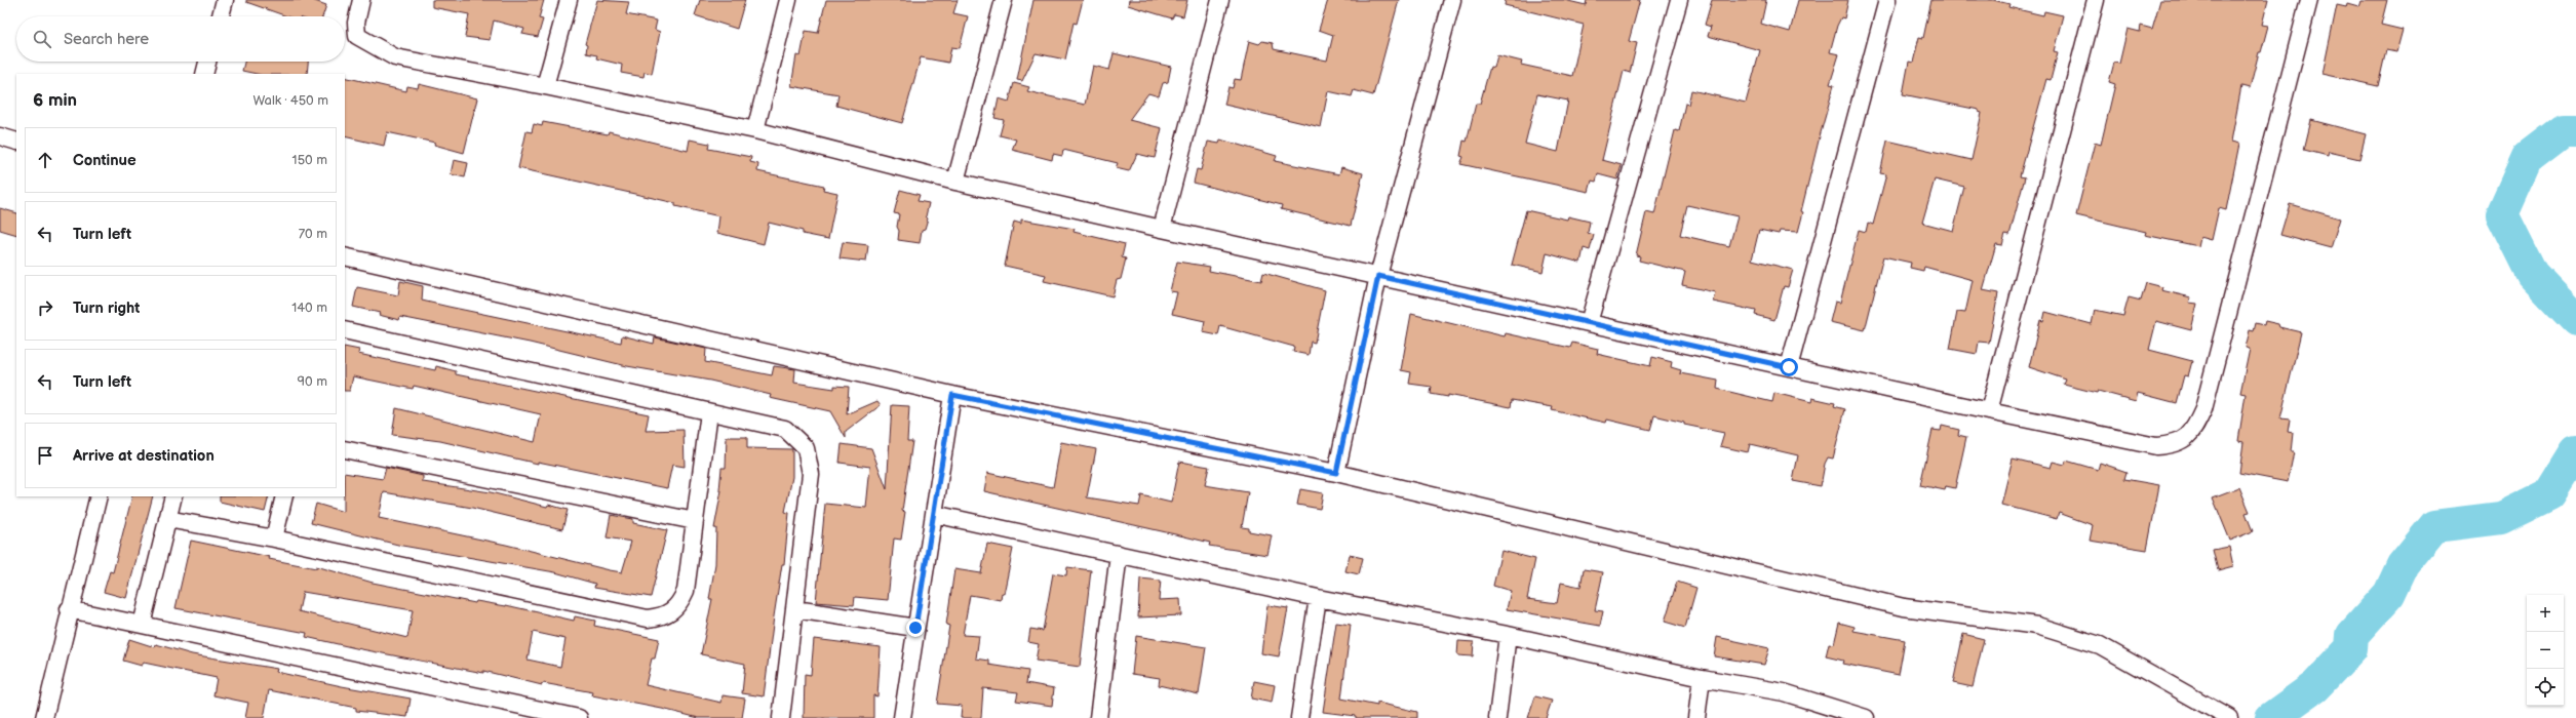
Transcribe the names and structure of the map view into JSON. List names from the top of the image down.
{
  "page": {
    "search": "Search here",
    "heading": ["6 min", "Walk · 450 m"],
    "list": [
      ["Continue", "150 m"],
      ["Turn left", "70 m"],
      ["Turn right", "140 m"],
      ["Turn left", "90 m"],
      "Arrive at destination"
    ],
    "map_buttons": ["+", "−"]
  }
}
